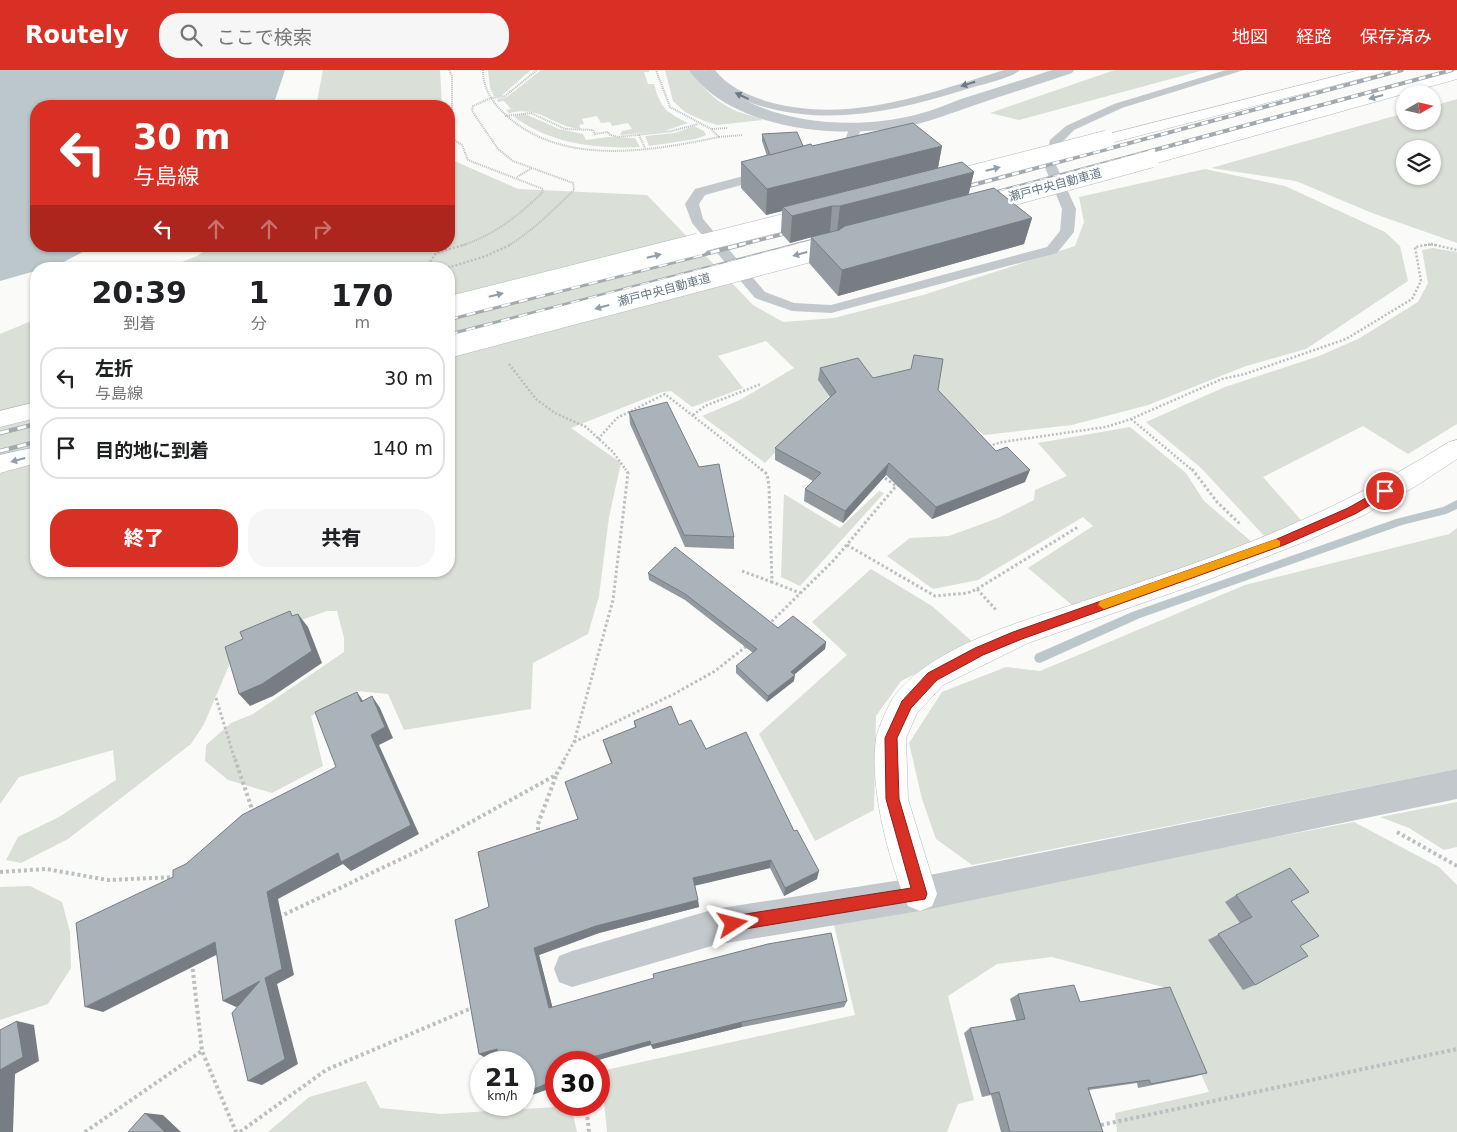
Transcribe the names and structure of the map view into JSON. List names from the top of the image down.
{
  "streets": {
    "main road": ["瀬戸中央自動車道"]
  },
  "north": "right",
  "page": {
    "header": "Routely",
    "search": "ここで検索",
    "nav": ["地図", "経路", "保存済み"],
    "turn": ["30 m", "与島線"],
    "eta": [
      "20:39",
      "到着",
      "1",
      "分",
      "170",
      "m"
    ],
    "list": [
      {
        "name": "左折",
        "note": "与島線",
        "value": "30 m"
      },
      {
        "name": "目的地に到着",
        "value": "140 m"
      }
    ],
    "buttons": ["終了", "共有"],
    "speed": "21 km/h",
    "limit": "30"
  }
}
